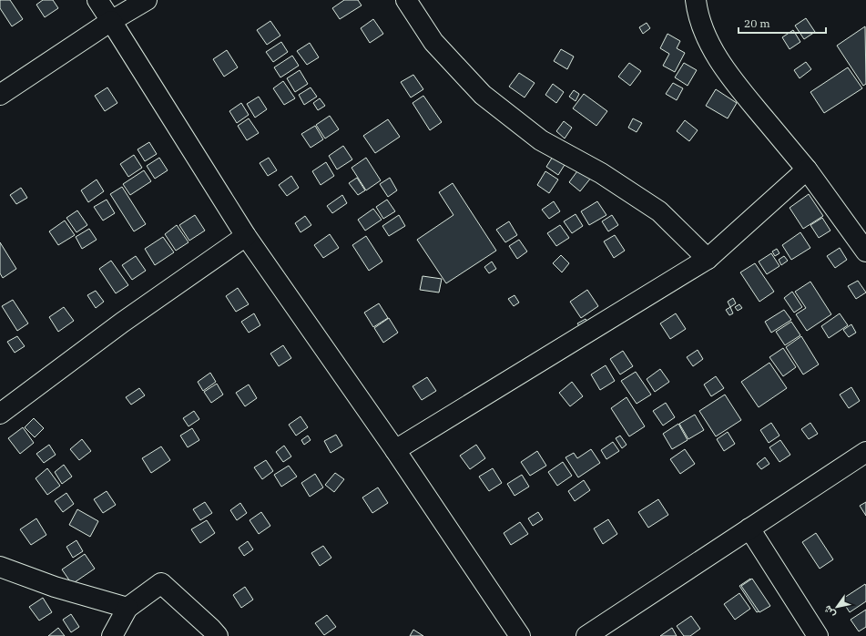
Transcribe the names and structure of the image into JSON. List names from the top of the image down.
{
  "scale_bar": "20 m",
  "north": "bottom left"
}
